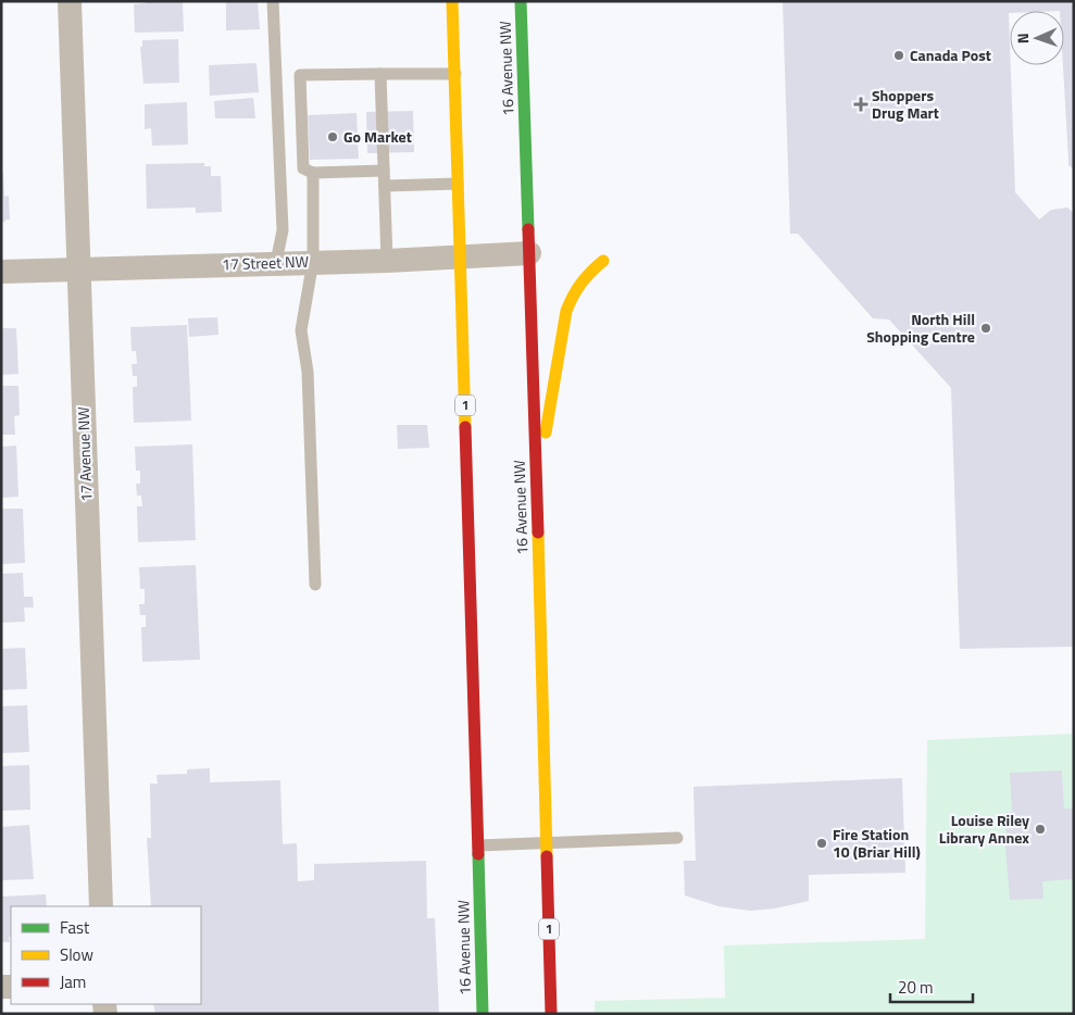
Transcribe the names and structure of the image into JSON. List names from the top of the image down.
{
  "streets": {
    "highway": ["16 Avenue NW", "1"],
    "street": ["17 Street NW", "17 Avenue NW"]
  },
  "crossings": [
    ["16 Avenue NW", "17 Street NW"],
    ["17 Street NW", "17 Avenue NW"]
  ],
  "places": {
    "other": [
      "Canada Post",
      "Go Market",
      "North Hill Shopping Centre",
      "Louise Riley Library Annex",
      "Fire Station 10 (Briar Hill)"
    ],
    "health": ["Shoppers Drug Mart"]
  },
  "legend": ["Fast", "Slow", "Jam"],
  "scale_bar": "20 m",
  "north": "left"
}
